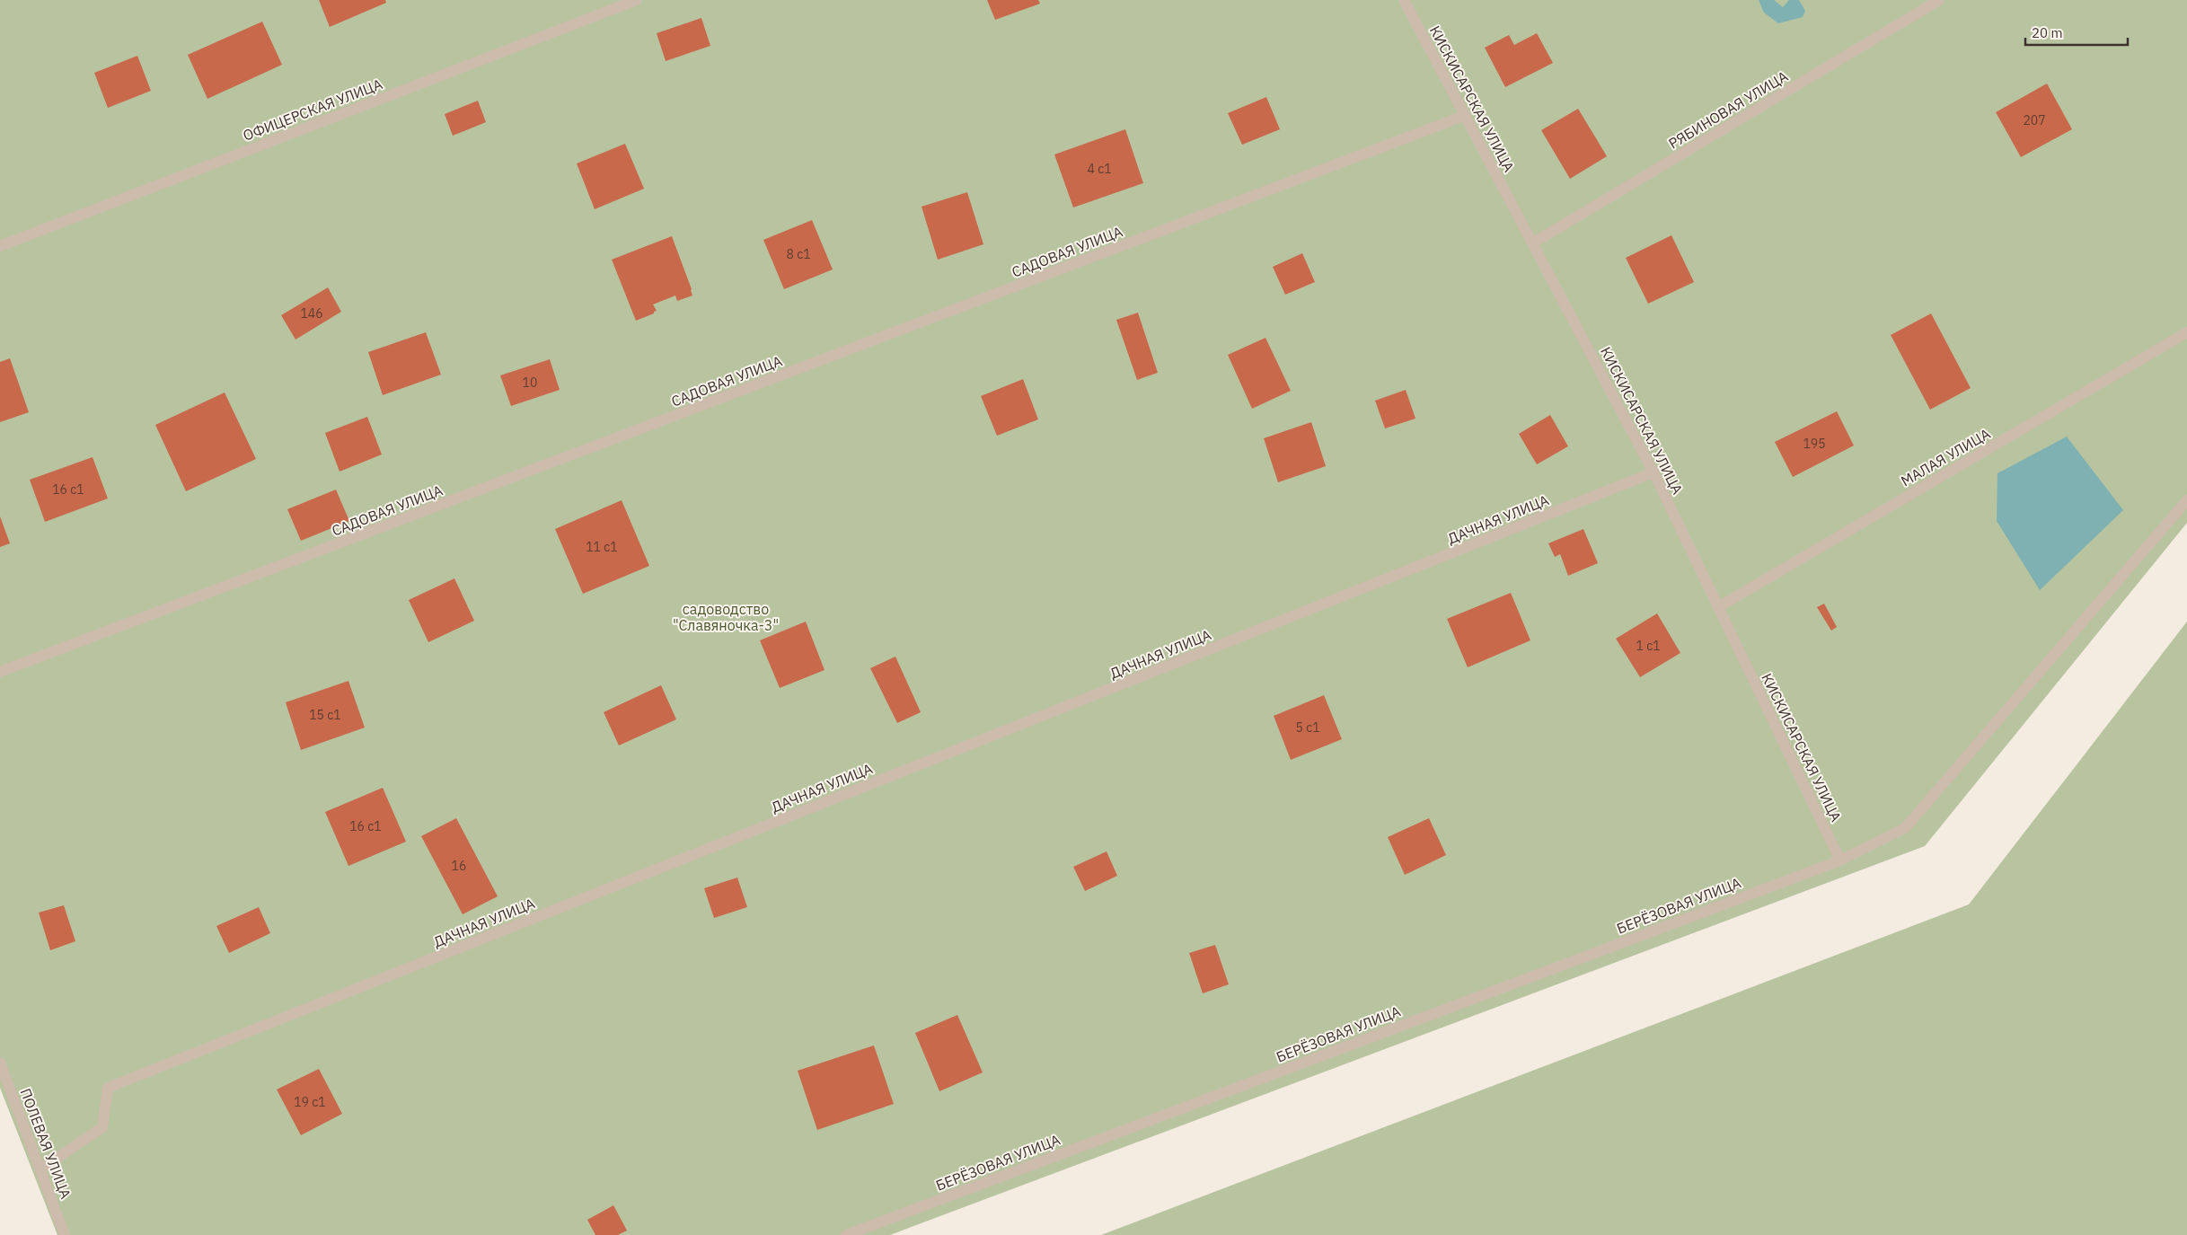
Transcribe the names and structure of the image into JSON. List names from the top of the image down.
{
  "streets": {
    "street": [
      "КИСКИСАРСКАЯ УЛИЦА",
      "ОФИЦЕРСКАЯ УЛИЦА",
      "РЯБИНОВАЯ УЛИЦА",
      "САДОВАЯ УЛИЦА",
      "МАЛАЯ УЛИЦА",
      "ДАЧНАЯ УЛИЦА",
      "БЕРЁЗОВАЯ УЛИЦА",
      "ПОЛЕВАЯ УЛИЦА"
    ]
  },
  "crossings": [
    ["КИСКИСАРСКАЯ УЛИЦА", "РЯБИНОВАЯ УЛИЦА"],
    ["КИСКИСАРСКАЯ УЛИЦА", "САДОВАЯ УЛИЦА"],
    ["КИСКИСАРСКАЯ УЛИЦА", "МАЛАЯ УЛИЦА"],
    ["КИСКИСАРСКАЯ УЛИЦА", "ДАЧНАЯ УЛИЦА"],
    ["КИСКИСАРСКАЯ УЛИЦА", "БЕРЁЗОВАЯ УЛИЦА"],
    ["ДАЧНАЯ УЛИЦА", "ПОЛЕВАЯ УЛИЦА"]
  ],
  "parks": ["садоводство \"Славяночка-3\""],
  "house_numbers": [
    "207",
    "4 с1",
    "8 с1",
    "146",
    "10",
    "195",
    "16 с1",
    "11 с1",
    "1 с1",
    "15 с1",
    "5 с1",
    "16 с1",
    "16",
    "19 с1"
  ],
  "scale_bar": "20 m"
}
